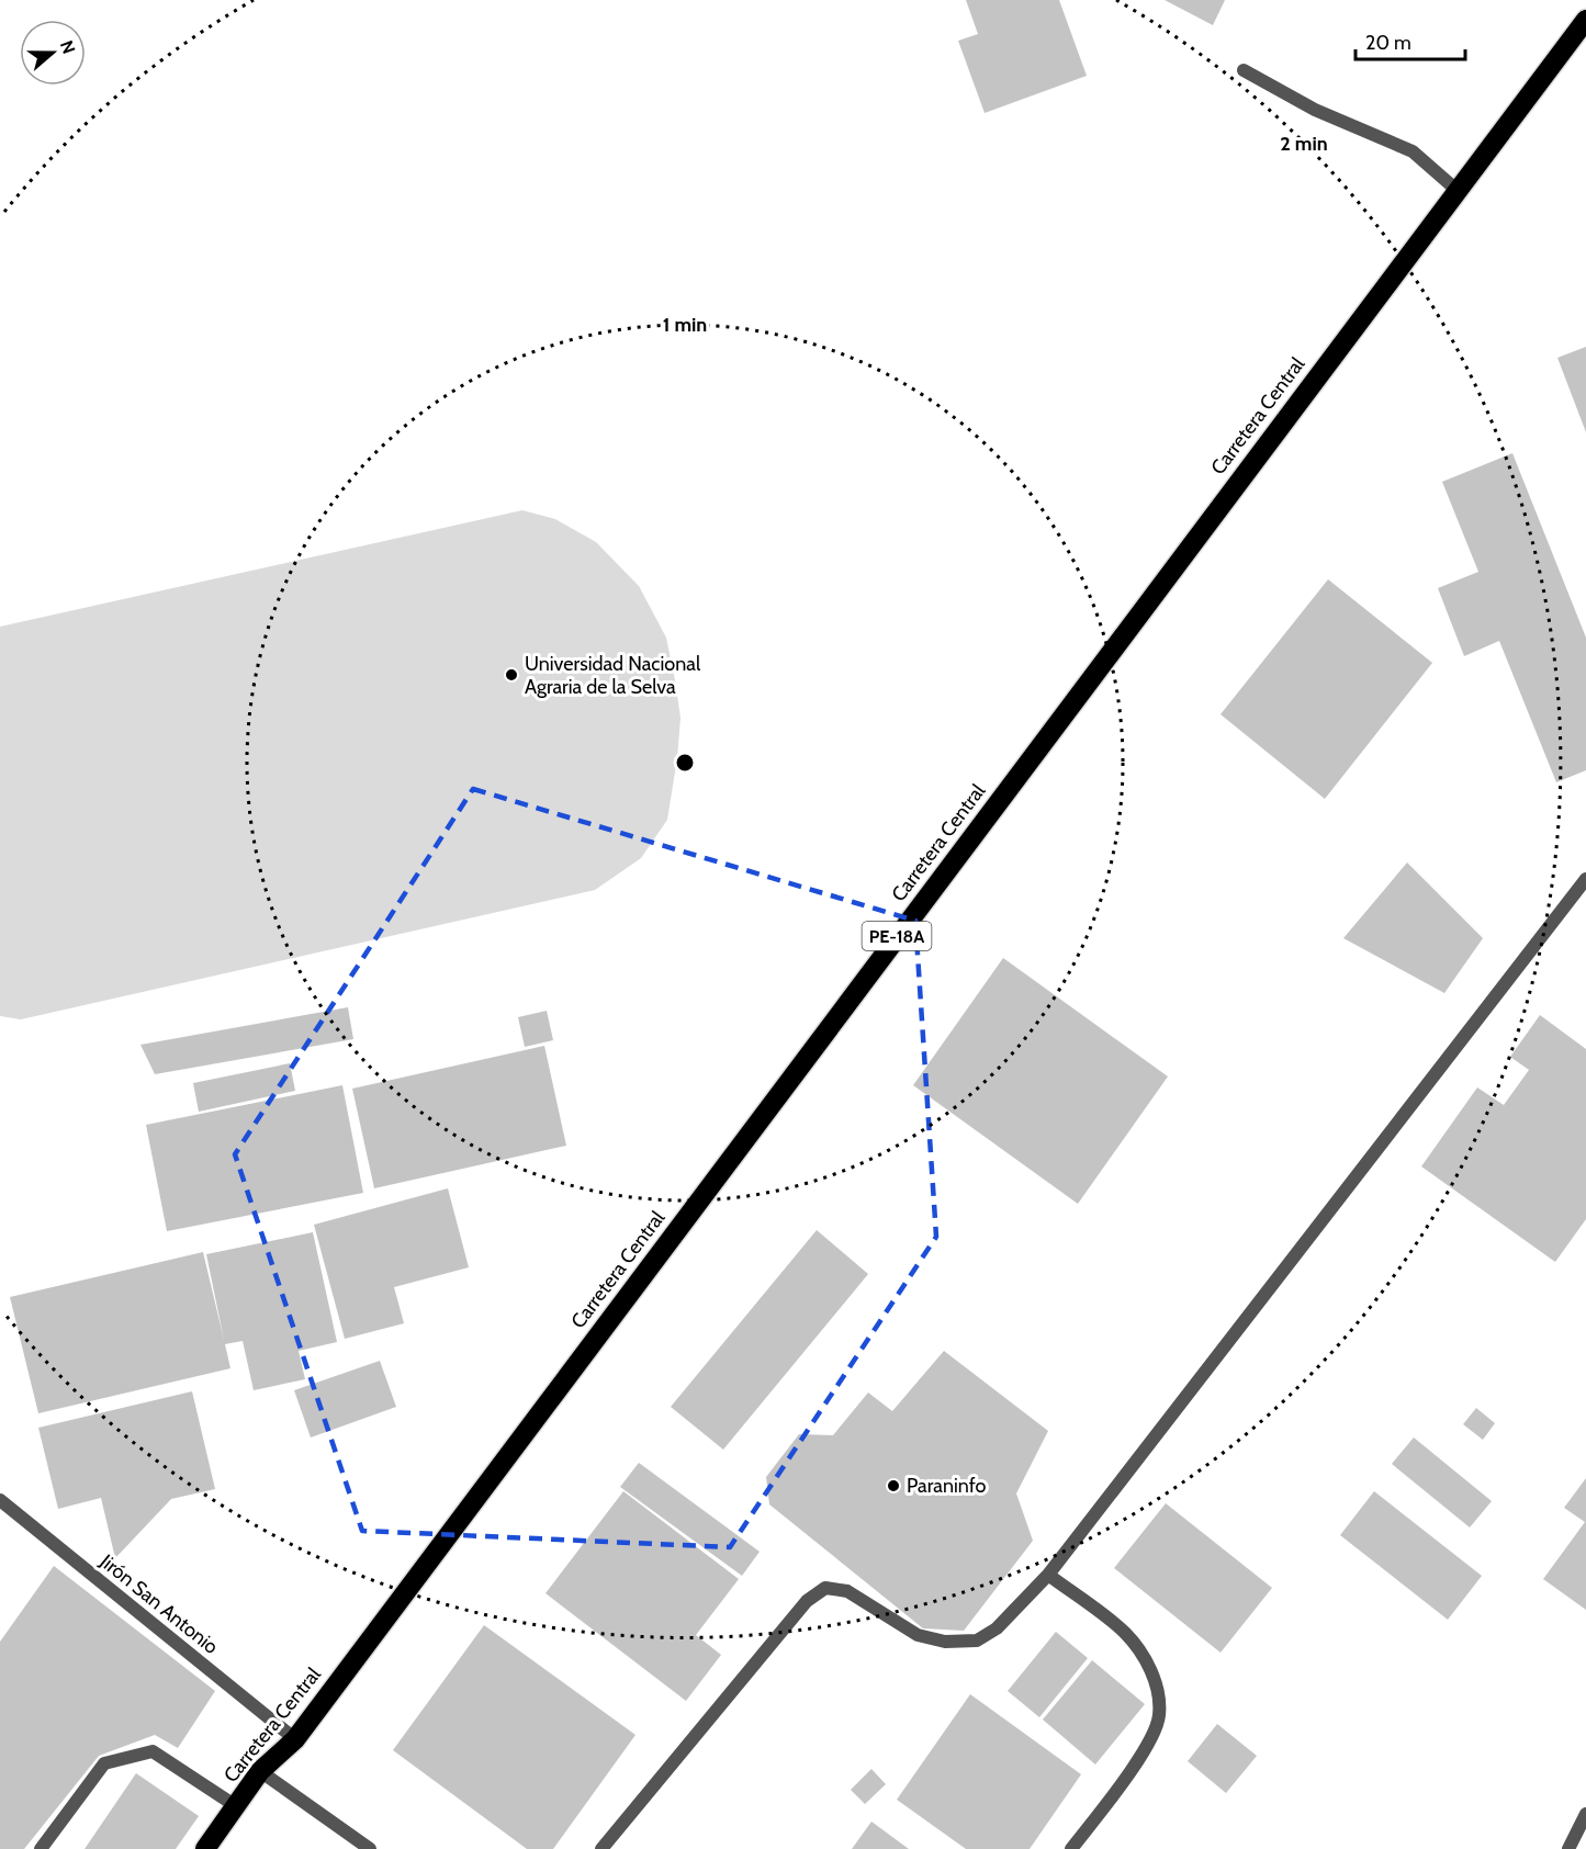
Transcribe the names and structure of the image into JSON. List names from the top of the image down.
{
  "streets": {
    "highway": ["Carretera Central", "PE-18A"],
    "street": ["Jirón San Antonio"]
  },
  "crossings": [
    ["Carretera Central", "Jirón San Antonio"]
  ],
  "places": ["Universidad Nacional Agraria de la Selva", "Paraninfo"],
  "scale_bar": "20 m",
  "north": "right",
  "rings": ["2 min", "1 min"]
}
